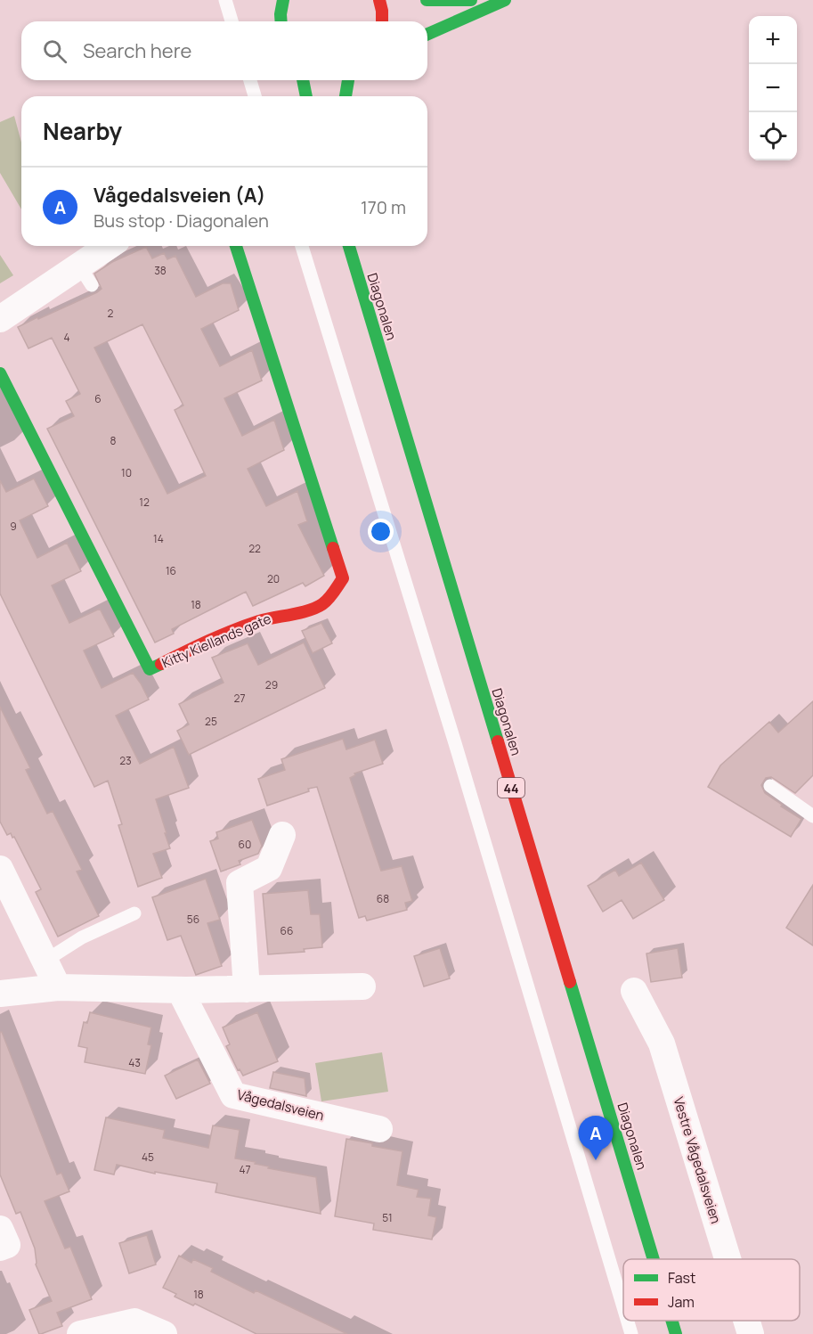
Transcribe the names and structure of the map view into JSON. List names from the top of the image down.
{
  "streets": {
    "main road": ["Diagonalen", "Kitty Kiellands gate", "44"],
    "street": ["Vågedalsveien", "Vestre Vågedalsveien"]
  },
  "house_numbers": [
    "38",
    "2",
    "4",
    "6",
    "8",
    "10",
    "12",
    "9",
    "14",
    "22",
    "16",
    "20",
    "18",
    "29",
    "27",
    "25",
    "23",
    "60",
    "68",
    "56",
    "66",
    "43",
    "45",
    "47",
    "51",
    "18"
  ],
  "legend": ["Fast", "Jam"],
  "page": {
    "map_buttons": ["+", "−"],
    "search": "Search here",
    "heading": "Nearby",
    "list": [
      {
        "mark": "A",
        "name": "Vågedalsveien (A)",
        "note": "Bus stop · Diagonalen",
        "value": "170 m"
      }
    ],
    "pins": "A"
  }
}
